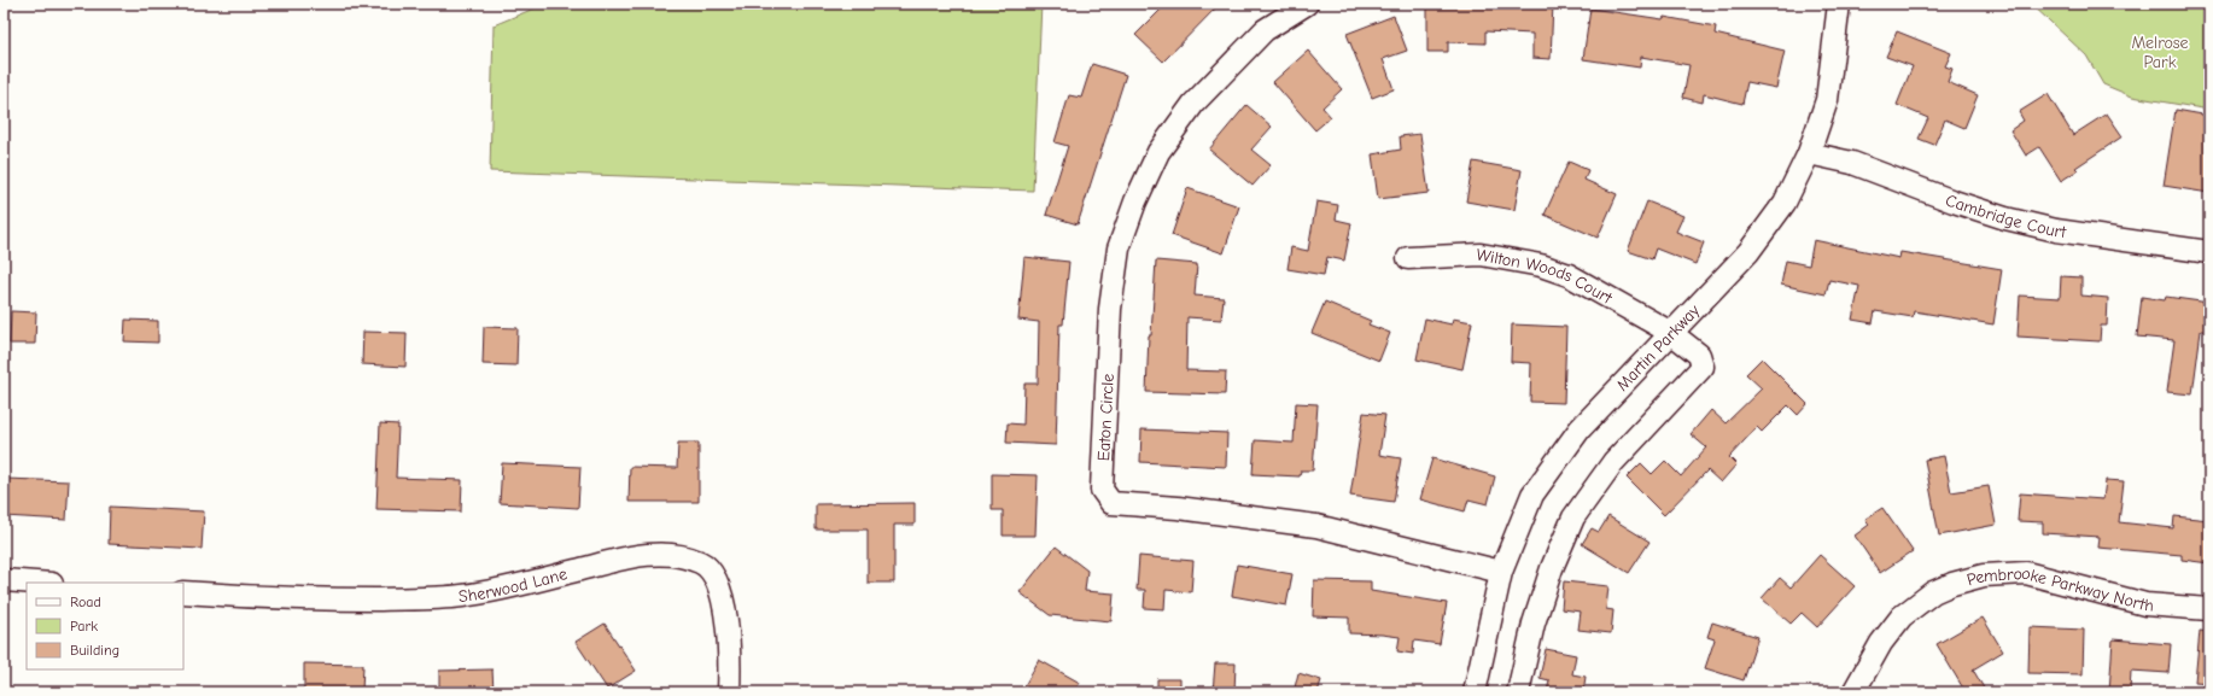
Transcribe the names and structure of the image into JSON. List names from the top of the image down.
{
  "streets": {
    "street": [
      "Cambridge Court",
      "Wilton Woods Court",
      "Martin Parkway",
      "Eaton Circle",
      "Sherwood Lane",
      "Pembrooke Parkway North"
    ]
  },
  "crossings": [
    ["Cambridge Court", "Martin Parkway"],
    ["Wilton Woods Court", "Martin Parkway"],
    ["Martin Parkway", "Eaton Circle"]
  ],
  "parks": ["Melrose Park"],
  "legend": ["Road", "Park", "Building"]
}
